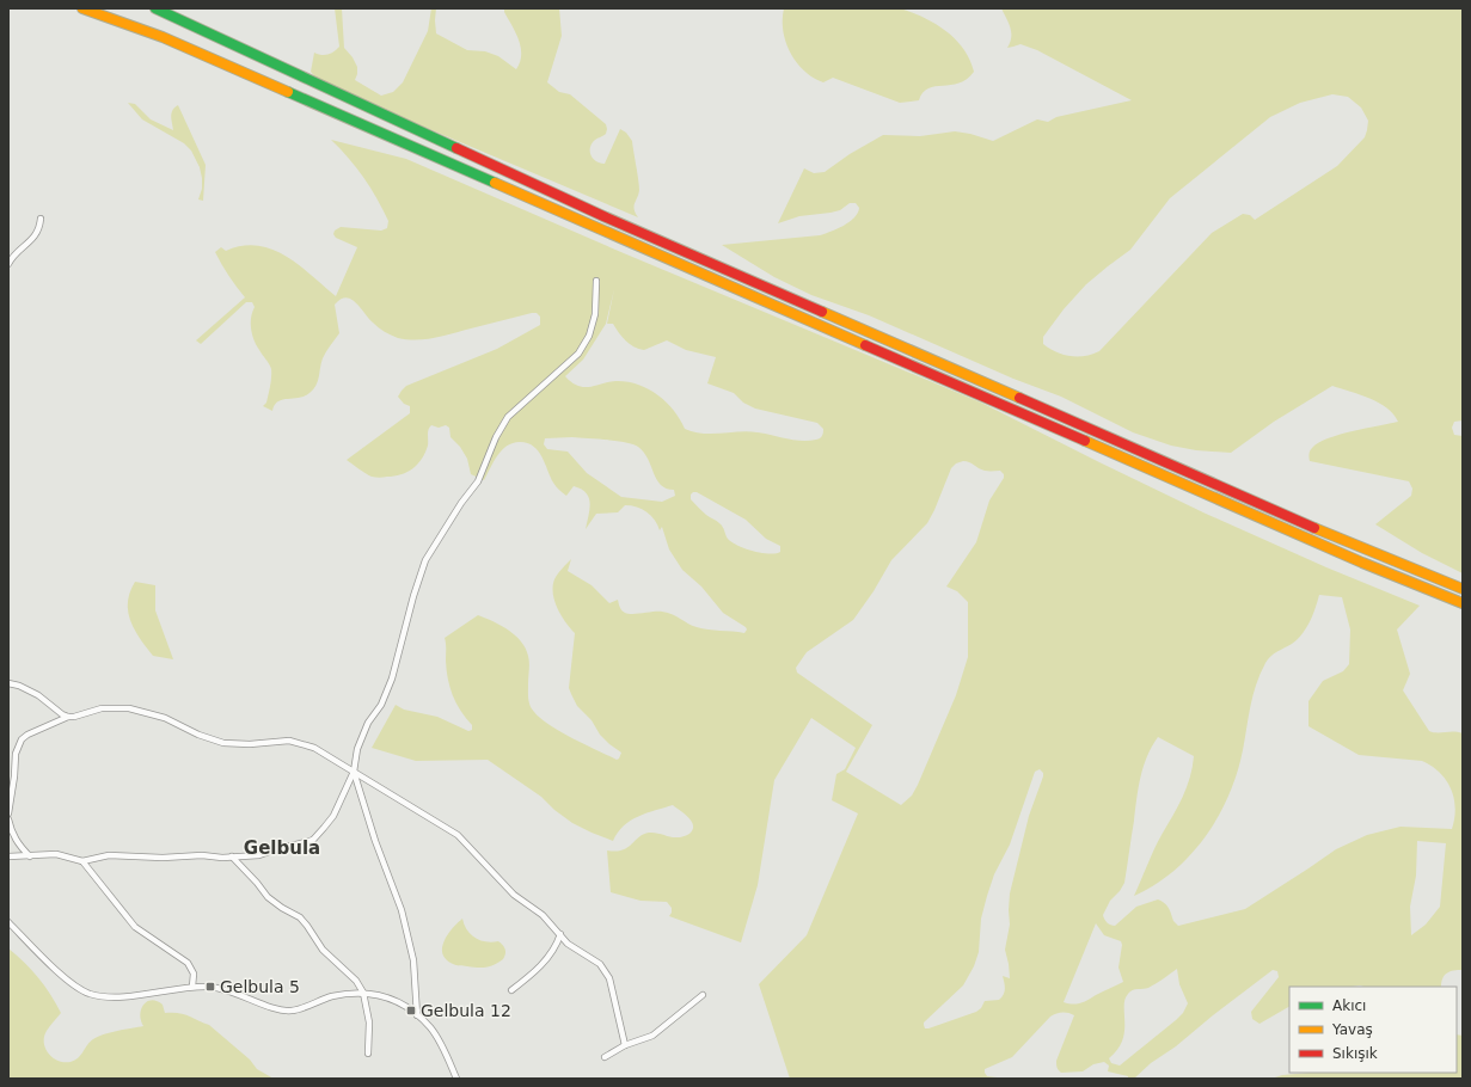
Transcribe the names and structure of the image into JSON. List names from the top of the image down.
{
  "districts": ["Gelbula"],
  "places": {
    "transit": ["Gelbula 5", "Gelbula 12"]
  },
  "legend": ["Akıcı", "Yavaş", "Sıkışık"]
}
